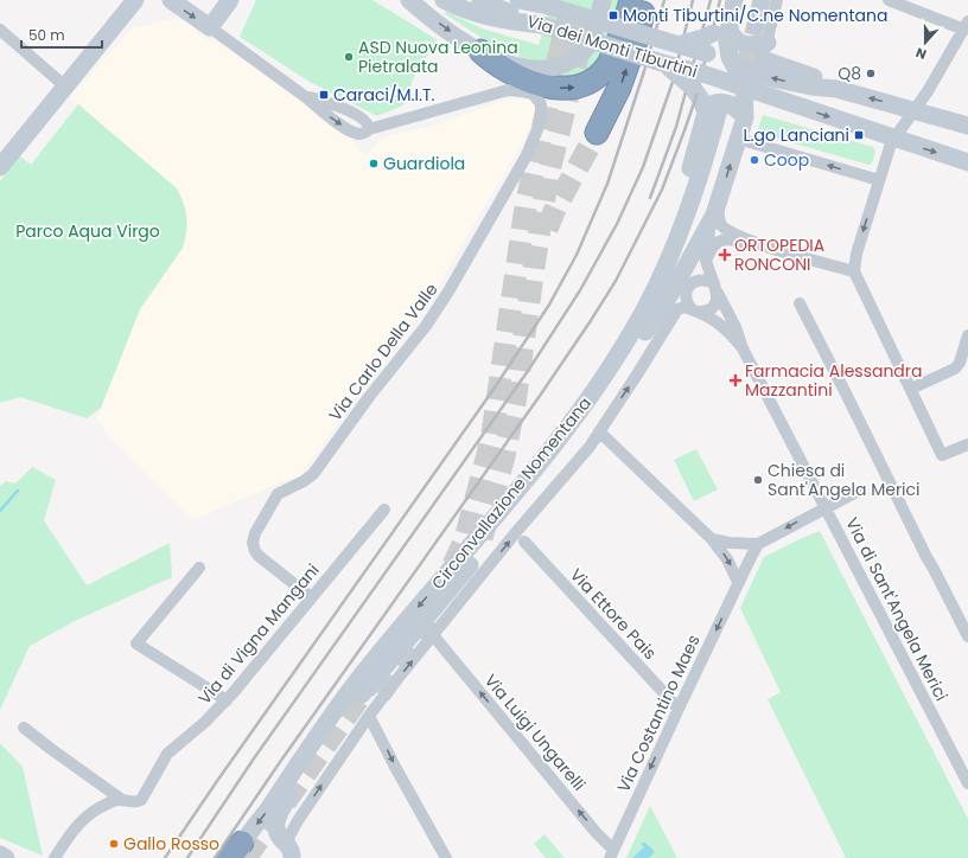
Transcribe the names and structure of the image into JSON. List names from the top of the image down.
{
  "streets": {
    "street": [
      "Via dei Monti Tiburtini",
      "Via Carlo Della Valle",
      "Circonvallazione Nomentana",
      "Via di Sant'Angela Merici",
      "Via Ettore Pais",
      "Via di Vigna Mangani",
      "Via Costantino Maes",
      "Via Luigi Ungarelli"
    ]
  },
  "crossings": [
    ["Via Carlo Della Valle", "Via di Vigna Mangani"],
    ["Circonvallazione Nomentana", "Via di Sant'Angela Merici"],
    ["Circonvallazione Nomentana", "Via Luigi Ungarelli"],
    ["Via Ettore Pais", "Via Costantino Maes"],
    ["Via Costantino Maes", "Via Luigi Ungarelli"]
  ],
  "one_way": ["Via Costantino Maes", "Via Luigi Ungarelli"],
  "parks": ["Parco Aqua Virgo"],
  "places": {
    "transit": ["Monti Tiburtini/C.ne Nomentana", "Caraci/M.I.T.", "L.go Lanciani"],
    "other": [
      "ASD Nuova Leonina Pietralata",
      "Q8",
      "Coop",
      "Guardiola",
      "Chiesa di Sant'Angela Merici",
      "Gallo Rosso"
    ],
    "health": ["ORTOPEDIA RONCONI", "Farmacia Alessandra Mazzantini"]
  },
  "scale_bar": "50 m",
  "north": "bottom"
}
